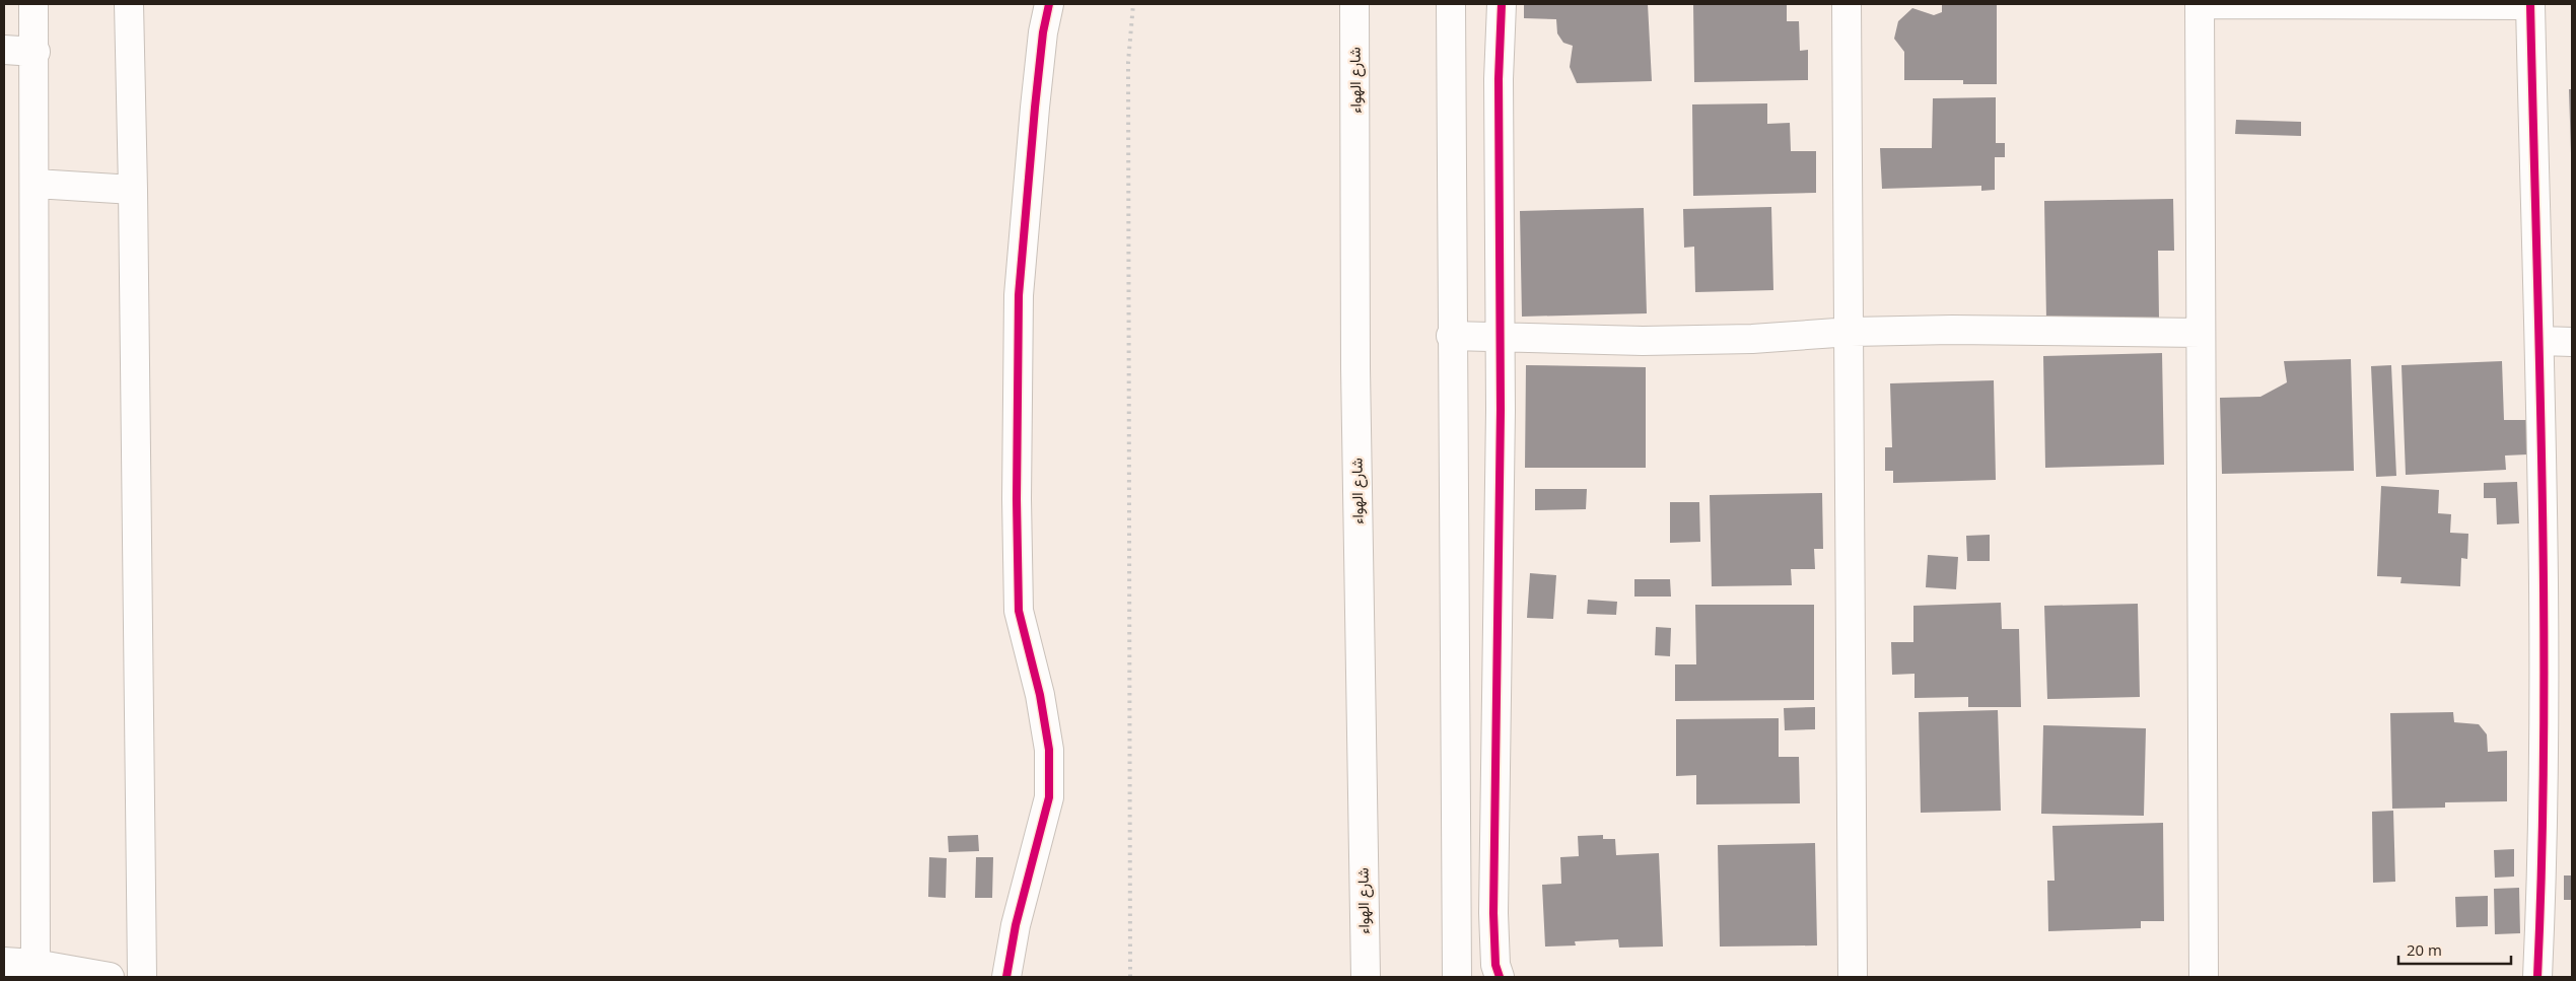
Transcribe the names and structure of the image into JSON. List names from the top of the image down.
{
  "streets": {
    "street": ["شارع الهواء"]
  },
  "scale_bar": "20 m"
}
